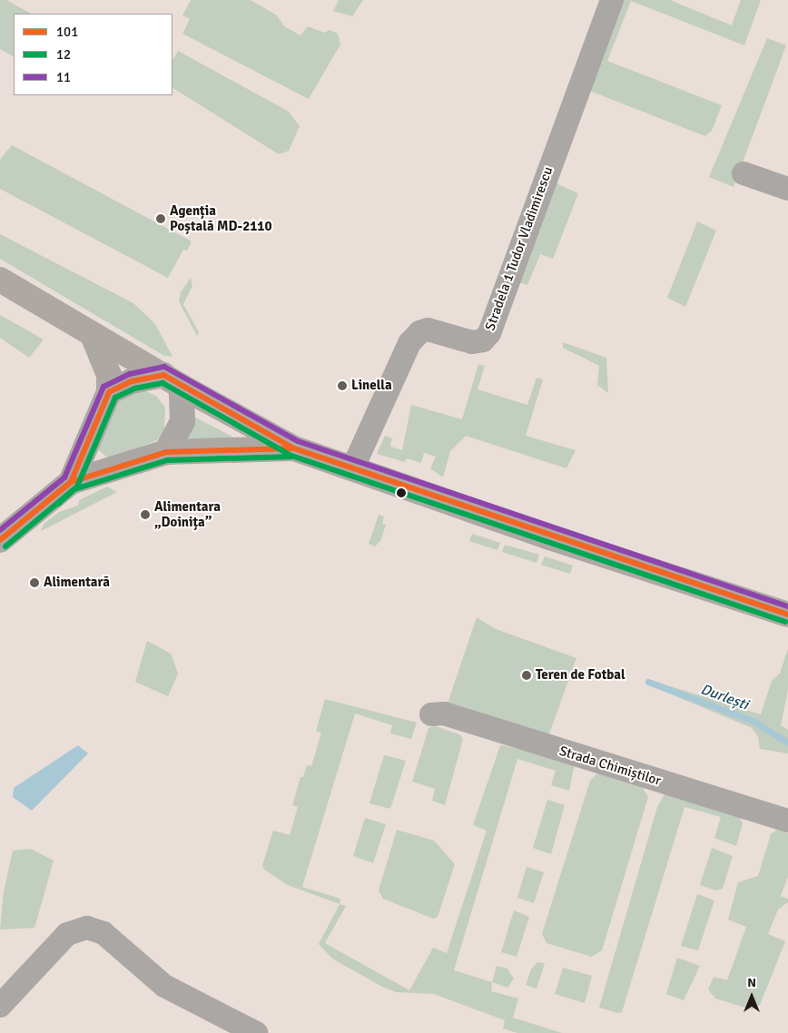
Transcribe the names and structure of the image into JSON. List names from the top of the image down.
{
  "streets": {
    "street": ["Stradela 1 Tudor Vladimirescu", "Strada Chimiștilor"]
  },
  "water": ["Durlești"],
  "places": [
    "Agenția Poștală MD-2110",
    "Linella",
    "Alimentara „Doinița”",
    "Alimentară",
    "Teren de Fotbal"
  ],
  "lines": ["transit line 11", "transit line 101", "transit line 12"],
  "legend": ["101", "12", "11"],
  "north": "top"
}
